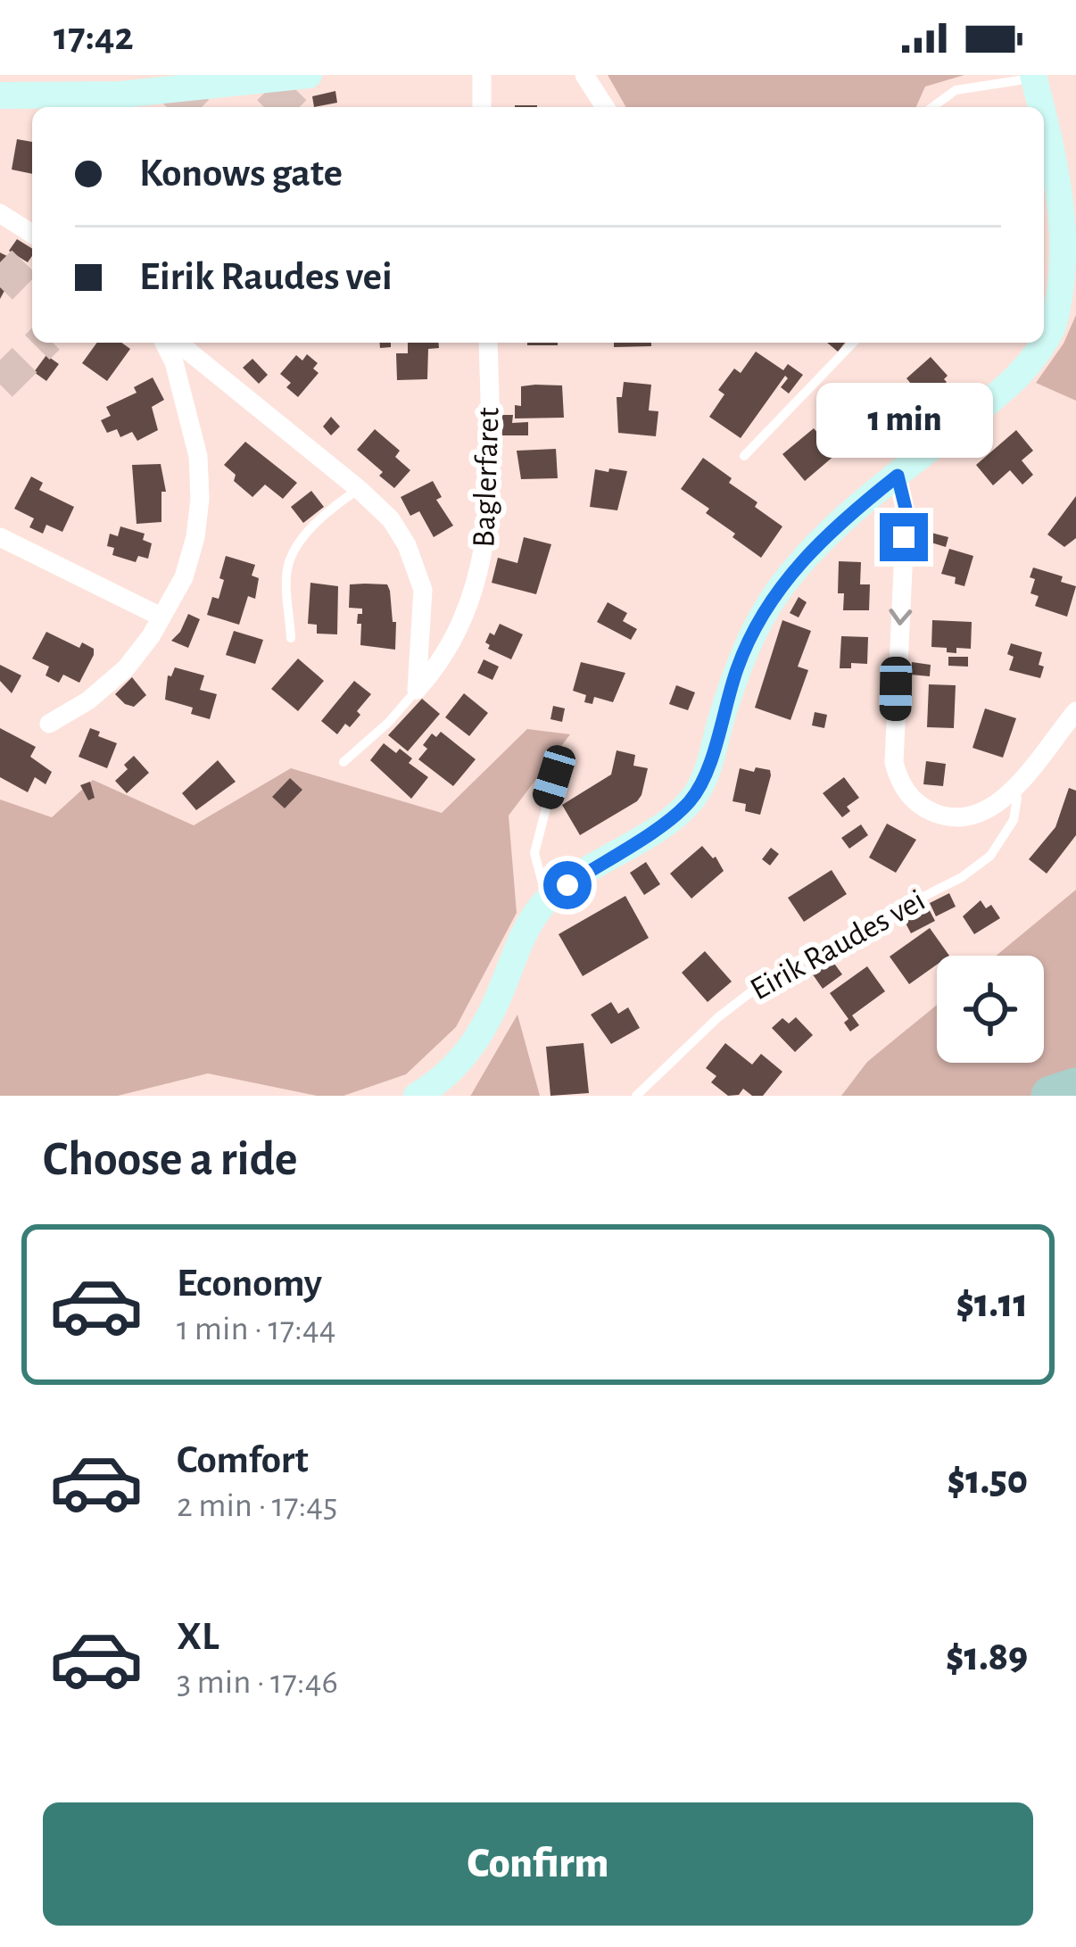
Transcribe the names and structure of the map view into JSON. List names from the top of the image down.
{
  "streets": {
    "street": ["Baglerfaret", "Eirik Raudes vei"]
  },
  "page": {
    "status": "17:42",
    "banner": ["Konows gate", "Eirik Raudes vei"],
    "bubble": "1 min",
    "heading": "Choose a ride",
    "list": [
      {
        "name": "Economy",
        "note": "1 min · 17:44",
        "value": "$1.11"
      },
      {
        "name": "Comfort",
        "note": "2 min · 17:45",
        "value": "$1.50"
      },
      {
        "name": "XL",
        "note": "3 min · 17:46",
        "value": "$1.89"
      }
    ],
    "buttons": "Confirm"
  }
}
